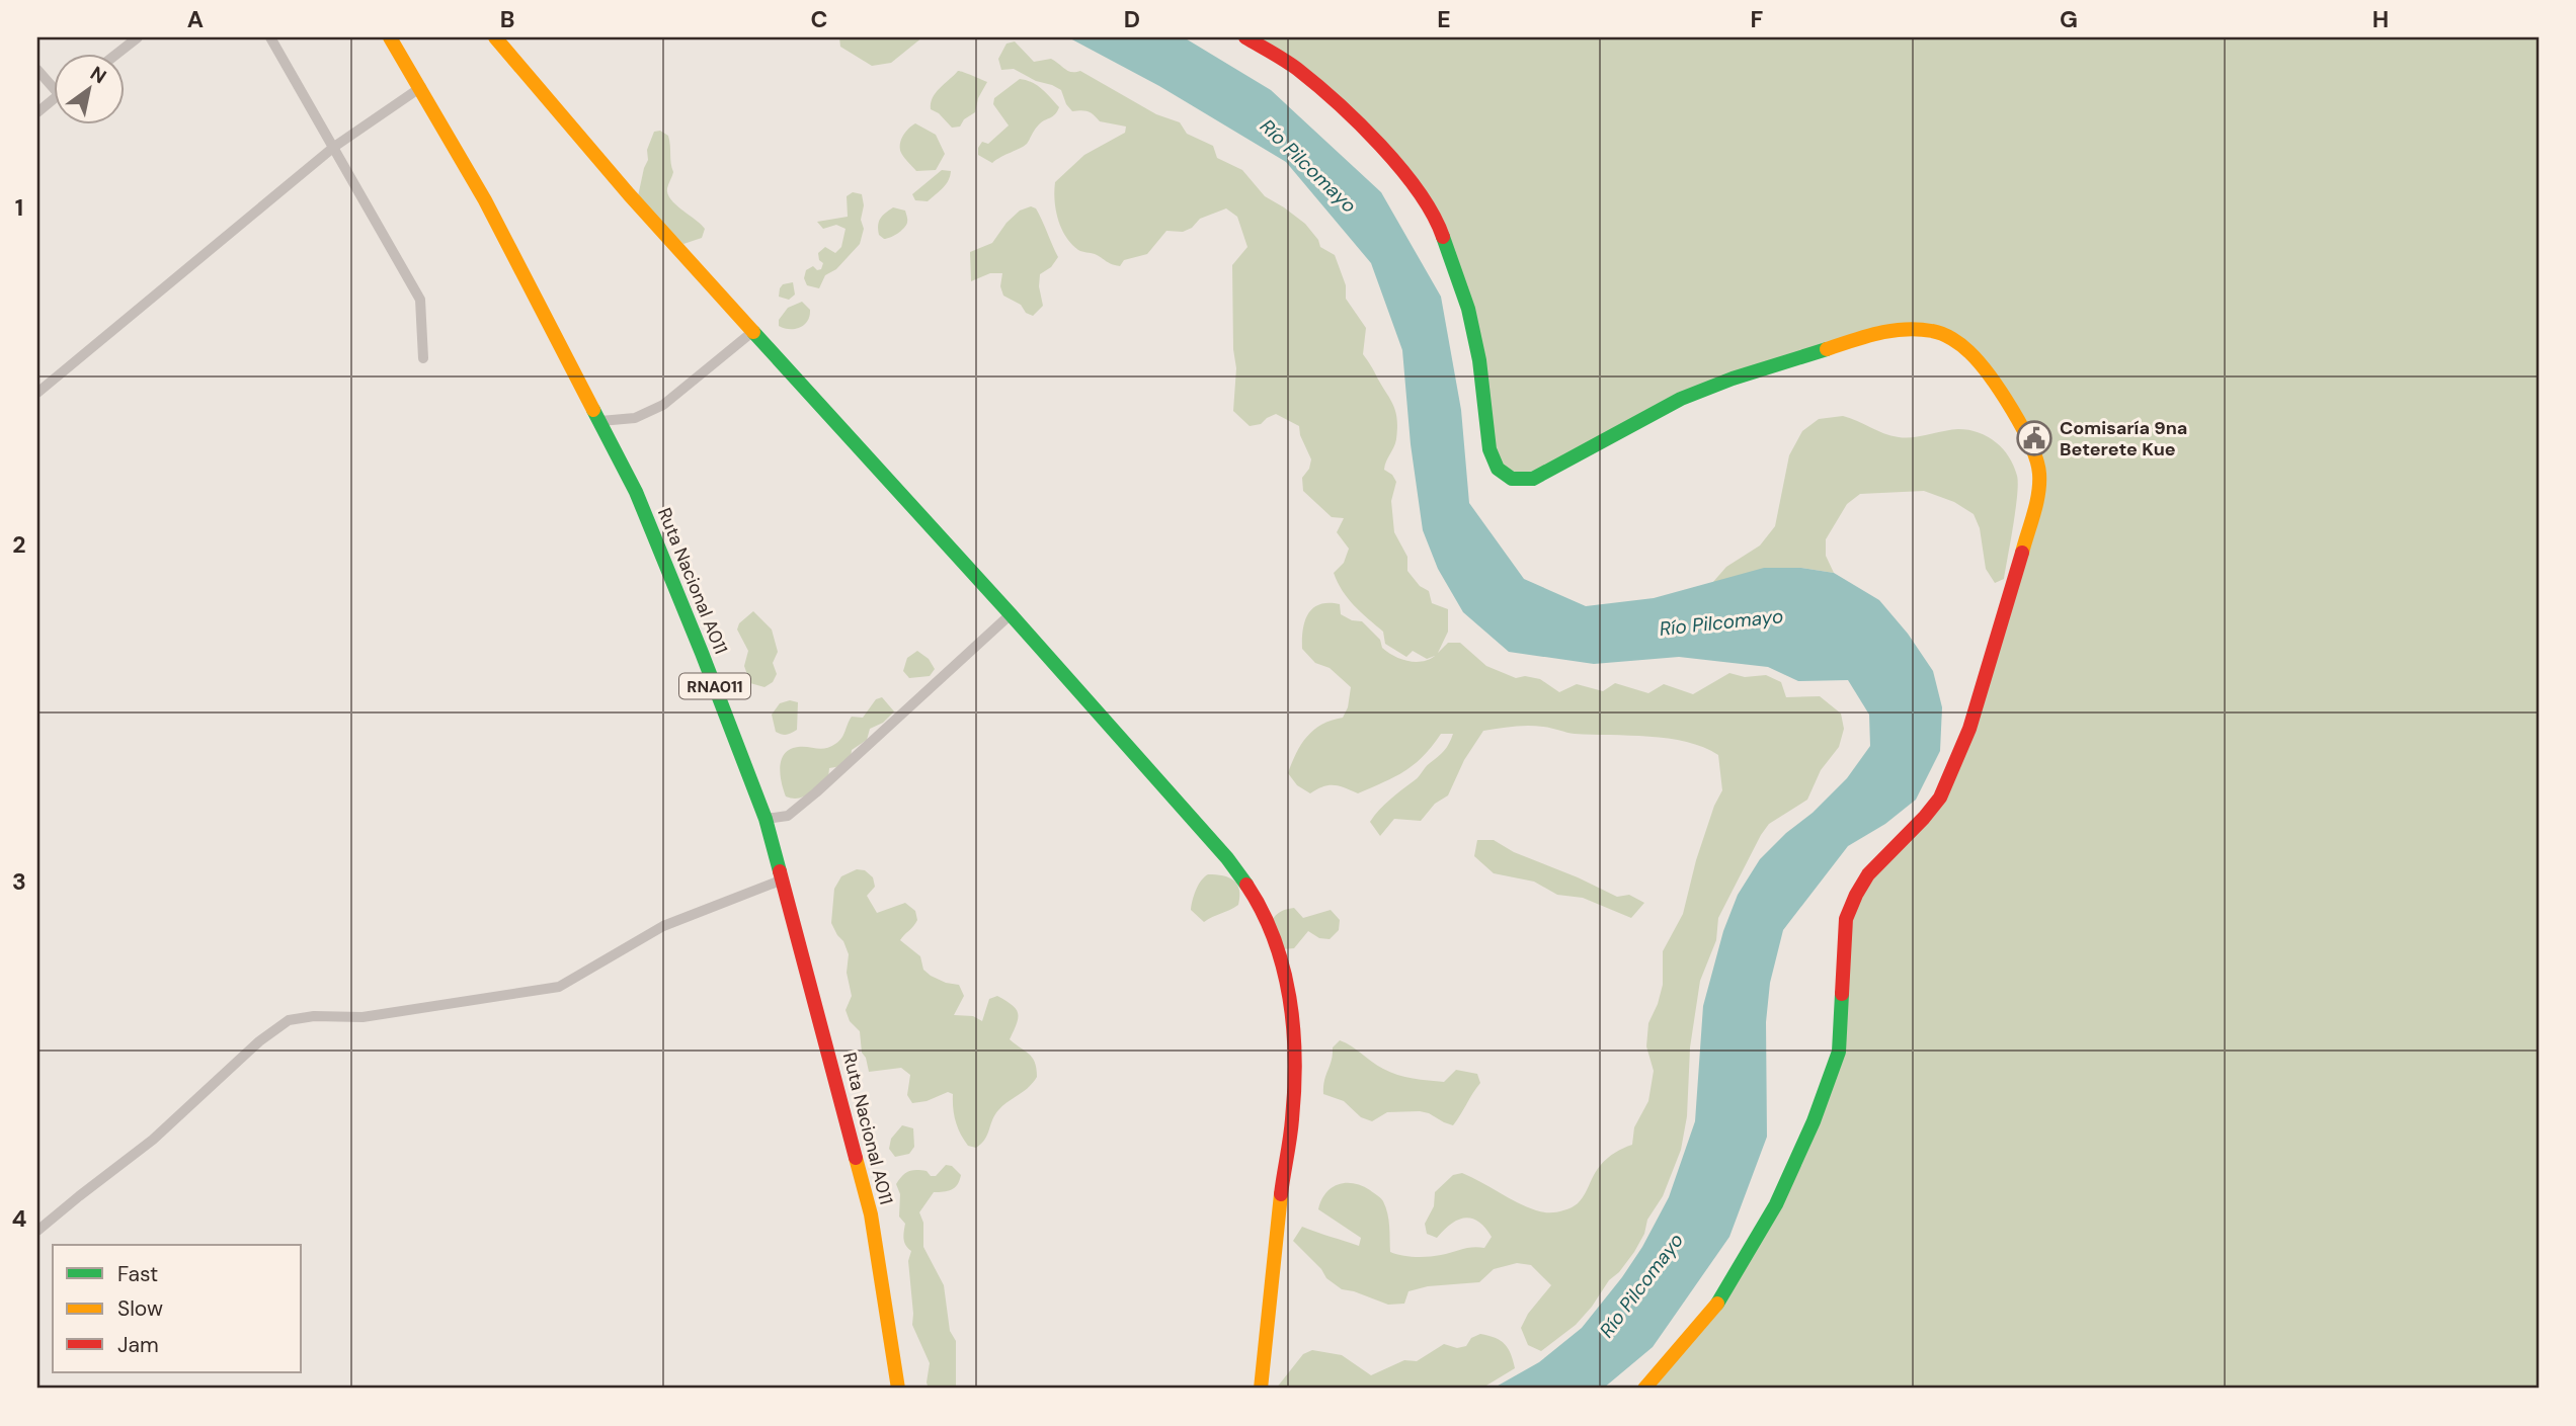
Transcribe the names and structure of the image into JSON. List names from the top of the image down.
{
  "streets": {
    "street": ["Ruta Nacional A011", "RNA011"]
  },
  "water": ["Río Pilcomayo"],
  "places": {
    "public building": ["Comisaría 9na Beterete Kue"]
  },
  "legend": ["Fast", "Slow", "Jam"],
  "north": "top right",
  "grid": {
    "columns": [
      "A",
      "B",
      "C",
      "D",
      "E",
      "F",
      "G",
      "H"
    ],
    "rows": [
      "1",
      "2",
      "3",
      "4"
    ]
  }
}
